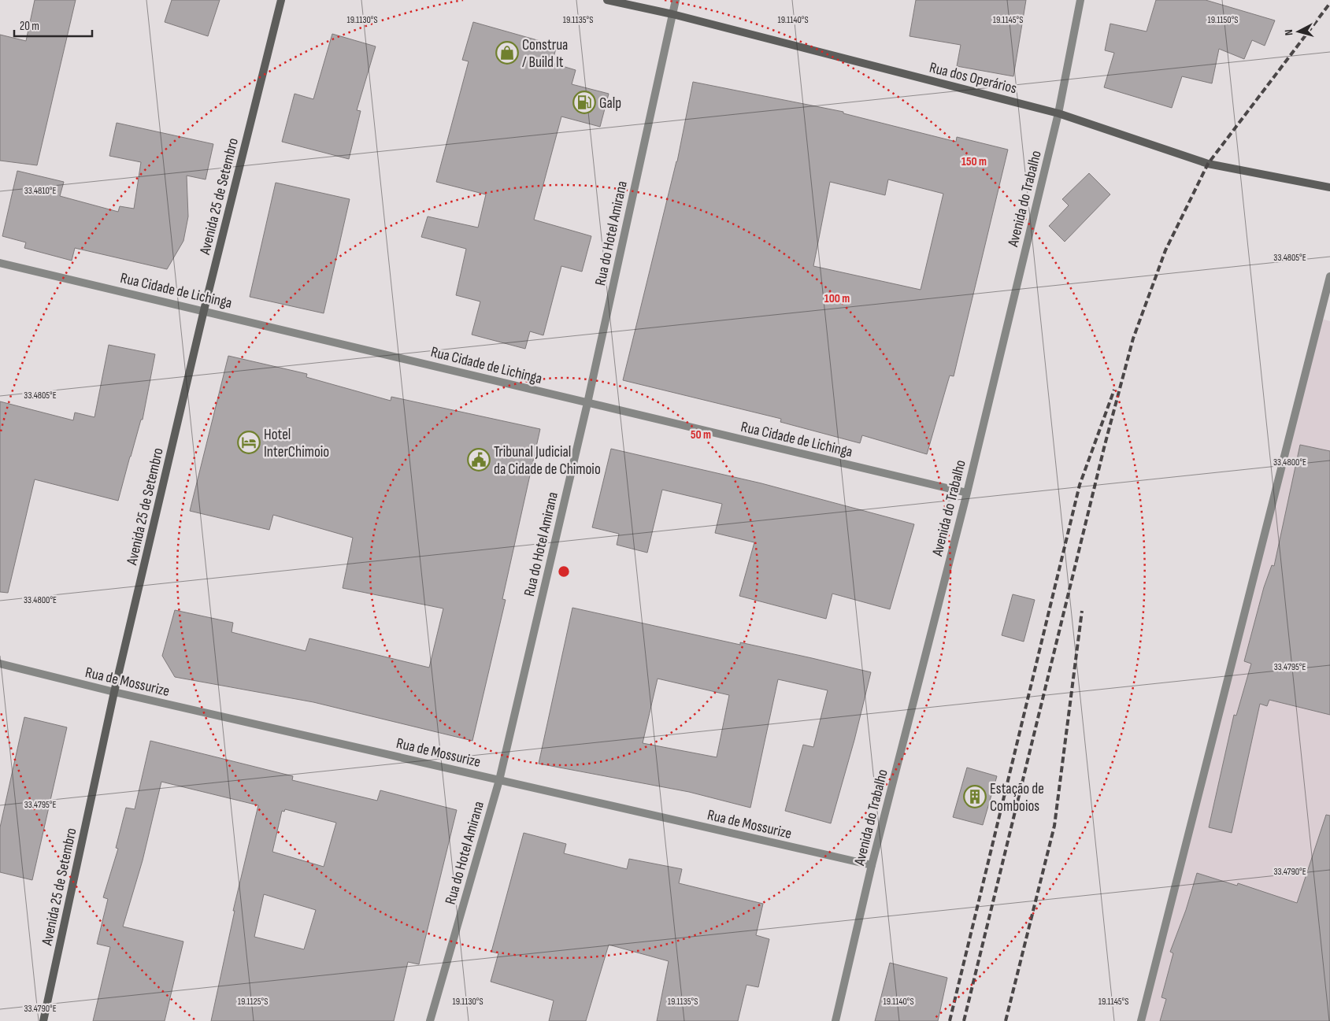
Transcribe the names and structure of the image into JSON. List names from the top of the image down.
{
  "streets": {
    "street": [
      "Rua dos Operários",
      "Avenida 25 de Setembro",
      "Avenida do Trabalho",
      "Rua do Hotel Amirana",
      "Rua Cidade de Lichinga",
      "Rua de Mossurize"
    ]
  },
  "crossings": [
    ["Rua dos Operários", "Avenida do Trabalho"],
    ["Rua dos Operários", "Rua do Hotel Amirana"],
    ["Avenida 25 de Setembro", "Rua Cidade de Lichinga"],
    ["Avenida 25 de Setembro", "Rua de Mossurize"],
    ["Avenida do Trabalho", "Rua Cidade de Lichinga"],
    ["Avenida do Trabalho", "Rua de Mossurize"],
    ["Rua do Hotel Amirana", "Rua Cidade de Lichinga"],
    ["Rua do Hotel Amirana", "Rua de Mossurize"]
  ],
  "places": {
    "shop": ["Construa / Build It"],
    "fuel station": ["Galp"],
    "hotel": ["Hotel InterChimoio"],
    "public building": ["Tribunal Judicial da Cidade de Chimoio"],
    "building": ["Estação de Comboios"]
  },
  "scale_bar": "20 m",
  "north": "left",
  "coordinates": [
    "19.1130°S",
    "19.1135°S",
    "19.1140°S",
    "19.1145°S",
    "19.1150°S",
    "33.4810°E",
    "33.4805°E",
    "33.4800°E",
    "33.4795°E",
    "33.4790°E",
    "19.1125°S"
  ],
  "rings": ["150 m", "100 m", "50 m"]
}
